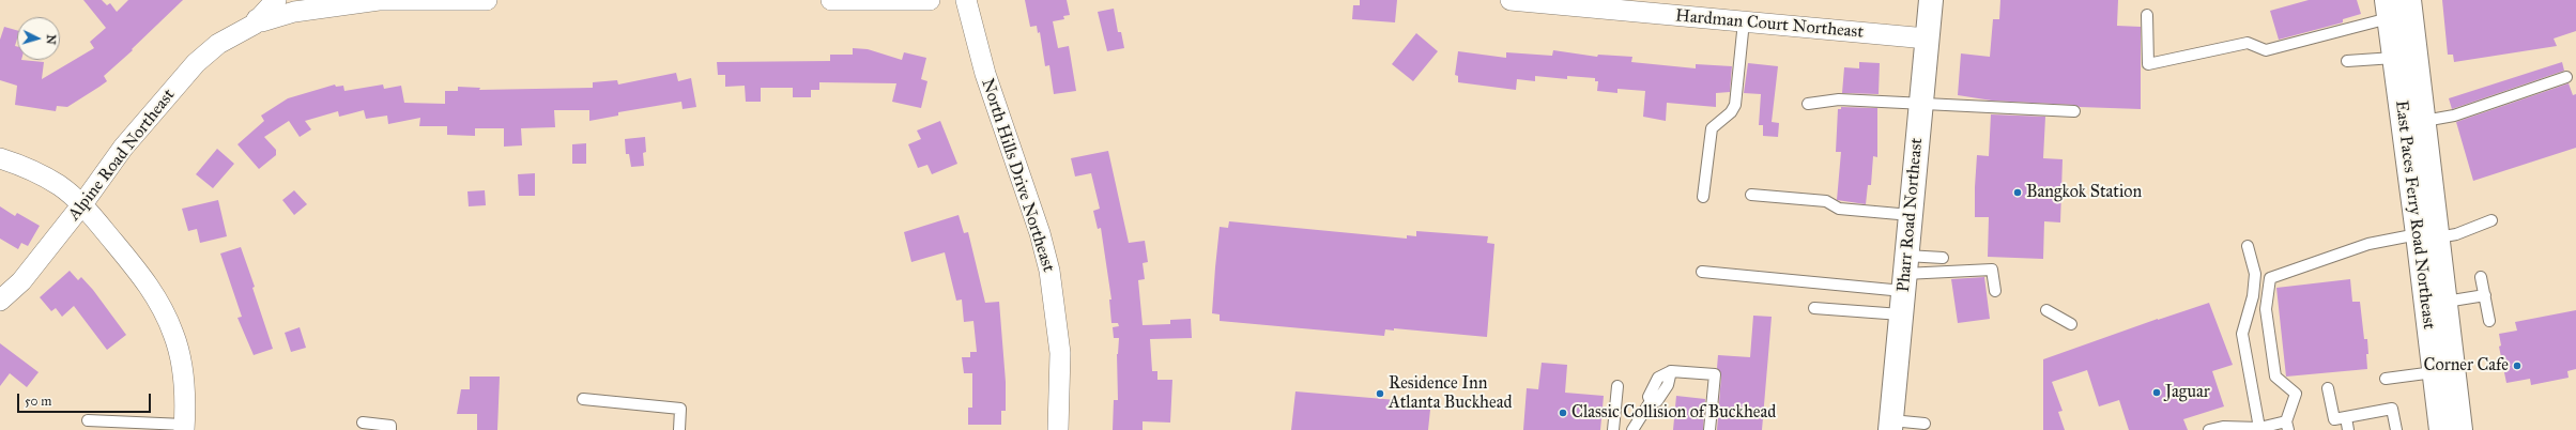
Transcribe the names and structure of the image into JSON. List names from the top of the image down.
{
  "streets": {
    "street": [
      "Hardman Court Northeast",
      "Alpine Road Northeast",
      "North Hills Drive Northeast",
      "Pharr Road Northeast",
      "East Paces Ferry Road Northeast"
    ]
  },
  "crossings": [
    ["Hardman Court Northeast", "Pharr Road Northeast"]
  ],
  "places": [
    "Bangkok Station",
    "Corner Cafe",
    "Jaguar",
    "Residence Inn Atlanta Buckhead",
    "Classic Collision of Buckhead"
  ],
  "scale_bar": "50 m",
  "north": "right"
}
